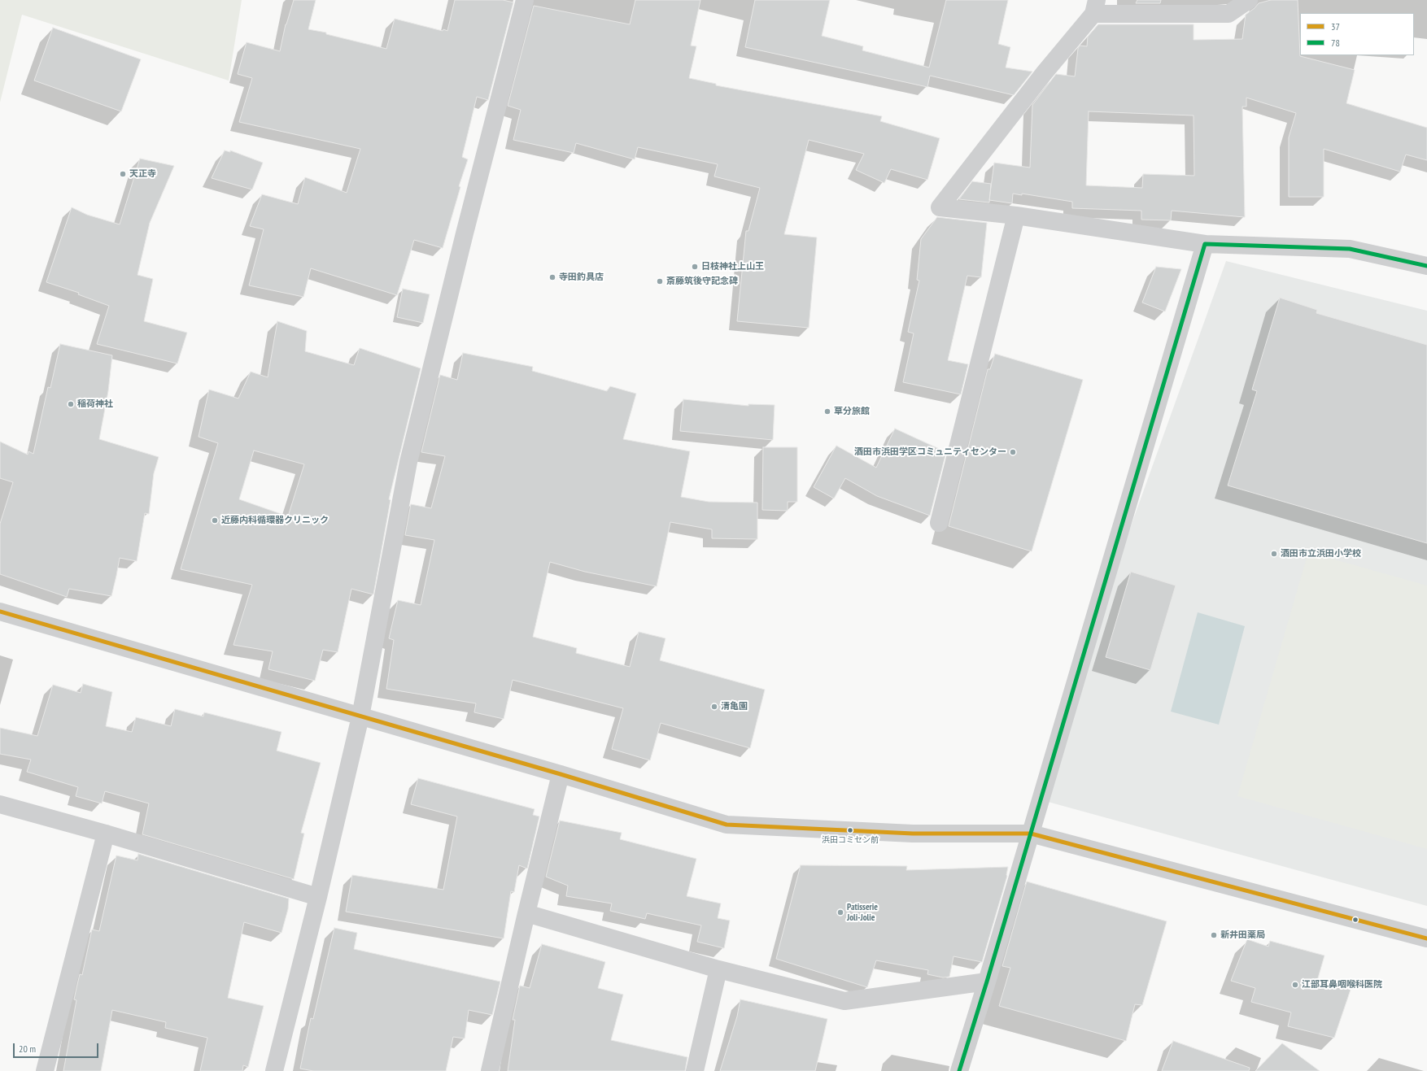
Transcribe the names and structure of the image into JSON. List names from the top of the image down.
{
  "places": [
    "天正寺",
    "日枝神社上山王",
    "寺田釣具店",
    "斎藤筑後守記念碑",
    "稲荷神社",
    "草分旅館",
    "酒田市浜田学区コミュニティセンター",
    "近藤内科循環器クリニック",
    "酒田市立浜田小学校",
    "清亀園",
    "浜田コミセン前",
    "Patisserie Joli-Jolie",
    "新井田薬局",
    "江部耳鼻咽喉科医院"
  ],
  "lines": ["transit line 78", "transit line 37"],
  "legend": ["37", "78"],
  "scale_bar": "20 m"
}
